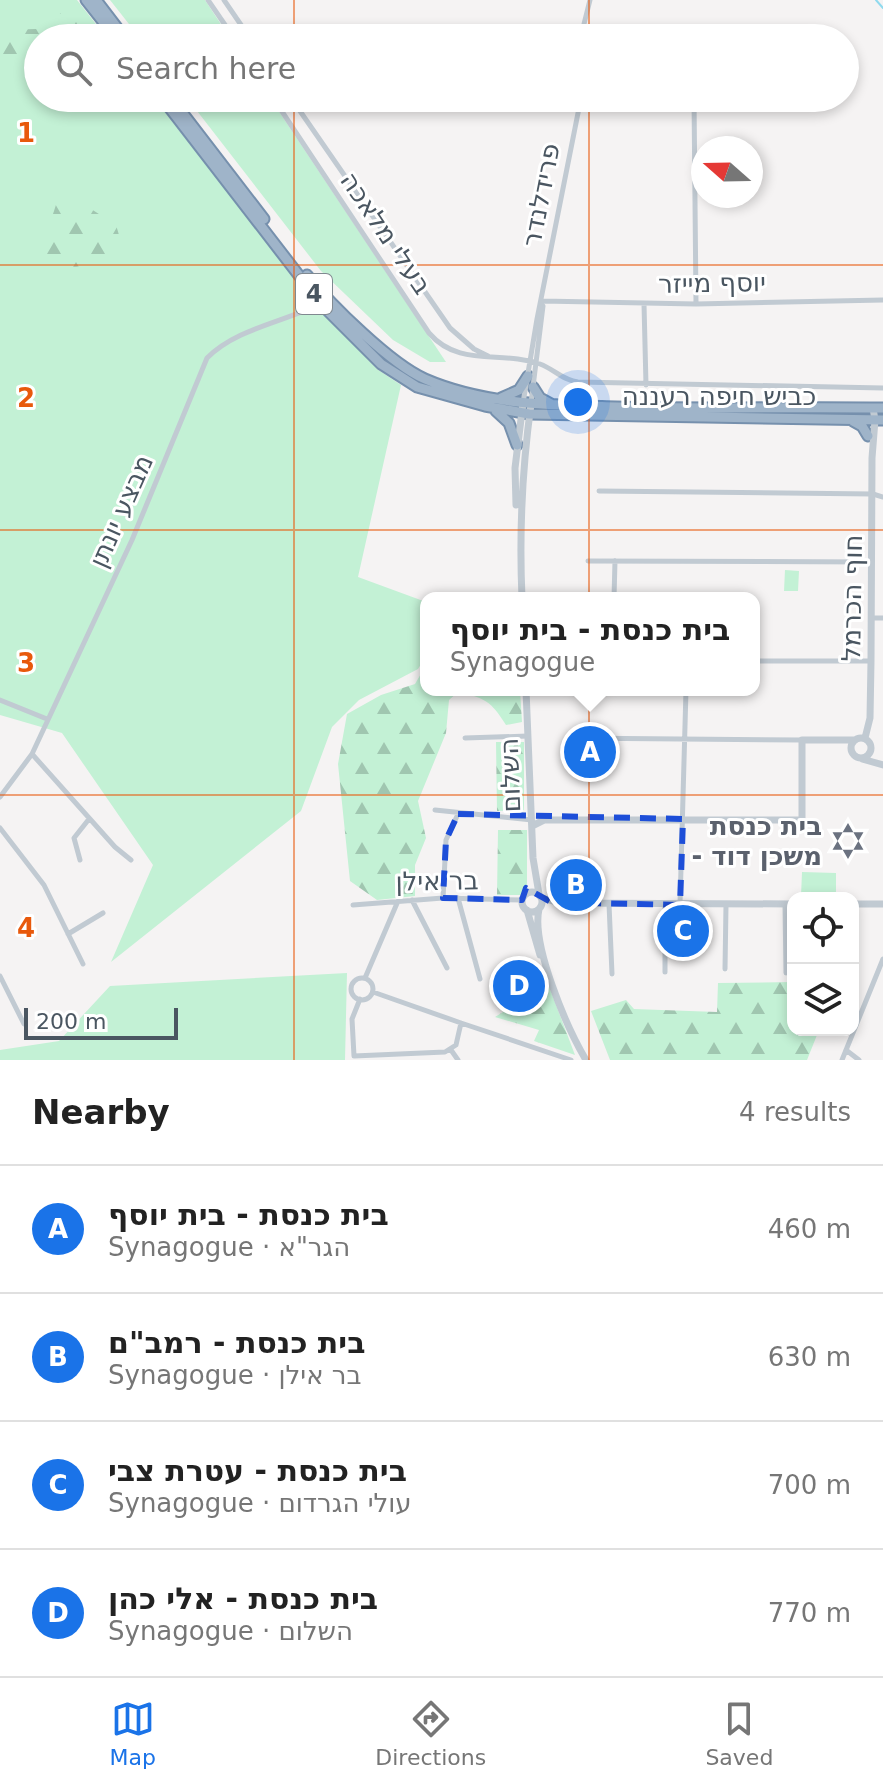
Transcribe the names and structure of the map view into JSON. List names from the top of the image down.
{
  "streets": {
    "highway": ["4", "כביש חיפה רעננה"],
    "street": [
      "פרידלנדר",
      "בעלי מלאכה",
      "יוסף מייזר",
      "מבצע יונתן",
      "חוף הכרמל",
      "השלום",
      "בר אילן"
    ]
  },
  "crossings": [
    ["פרידלנדר", "בעלי מלאכה"],
    ["פרידלנדר", "יוסף מייזר"],
    ["פרידלנדר", "כביש חיפה רעננה"],
    ["כביש חיפה רעננה", "מבצע יונתן"],
    ["השלום", "בר אילן"]
  ],
  "places": {
    "synagogue": ["בית כנסת - משכן דוד"]
  },
  "scale_bar": "200 m",
  "north": "left",
  "page": {
    "search": "Search here",
    "popup": ["בית כנסת - בית יוסף", "Synagogue"],
    "pins": [
      "A",
      "B",
      "C",
      "D"
    ],
    "scale": "200 m",
    "heading": ["Nearby", "4 results"],
    "list": [
      {
        "mark": "A",
        "name": "בית כנסת - בית יוסף",
        "note": "Synagogue · הגר\"א",
        "value": "460 m"
      },
      {
        "mark": "B",
        "name": "בית כנסת - רמב\"ם",
        "note": "Synagogue · בר אילן",
        "value": "630 m"
      },
      {
        "mark": "C",
        "name": "בית כנסת - עטרת צבי",
        "note": "Synagogue · עולי הגרדום",
        "value": "700 m"
      },
      {
        "mark": "D",
        "name": "בית כנסת - אלי כהן",
        "note": "Synagogue · השלום",
        "value": "770 m"
      }
    ],
    "nav": ["Map", "Directions", "Saved"]
  },
  "grid": {
    "rows": [
      "1",
      "2",
      "3",
      "4"
    ]
  }
}
